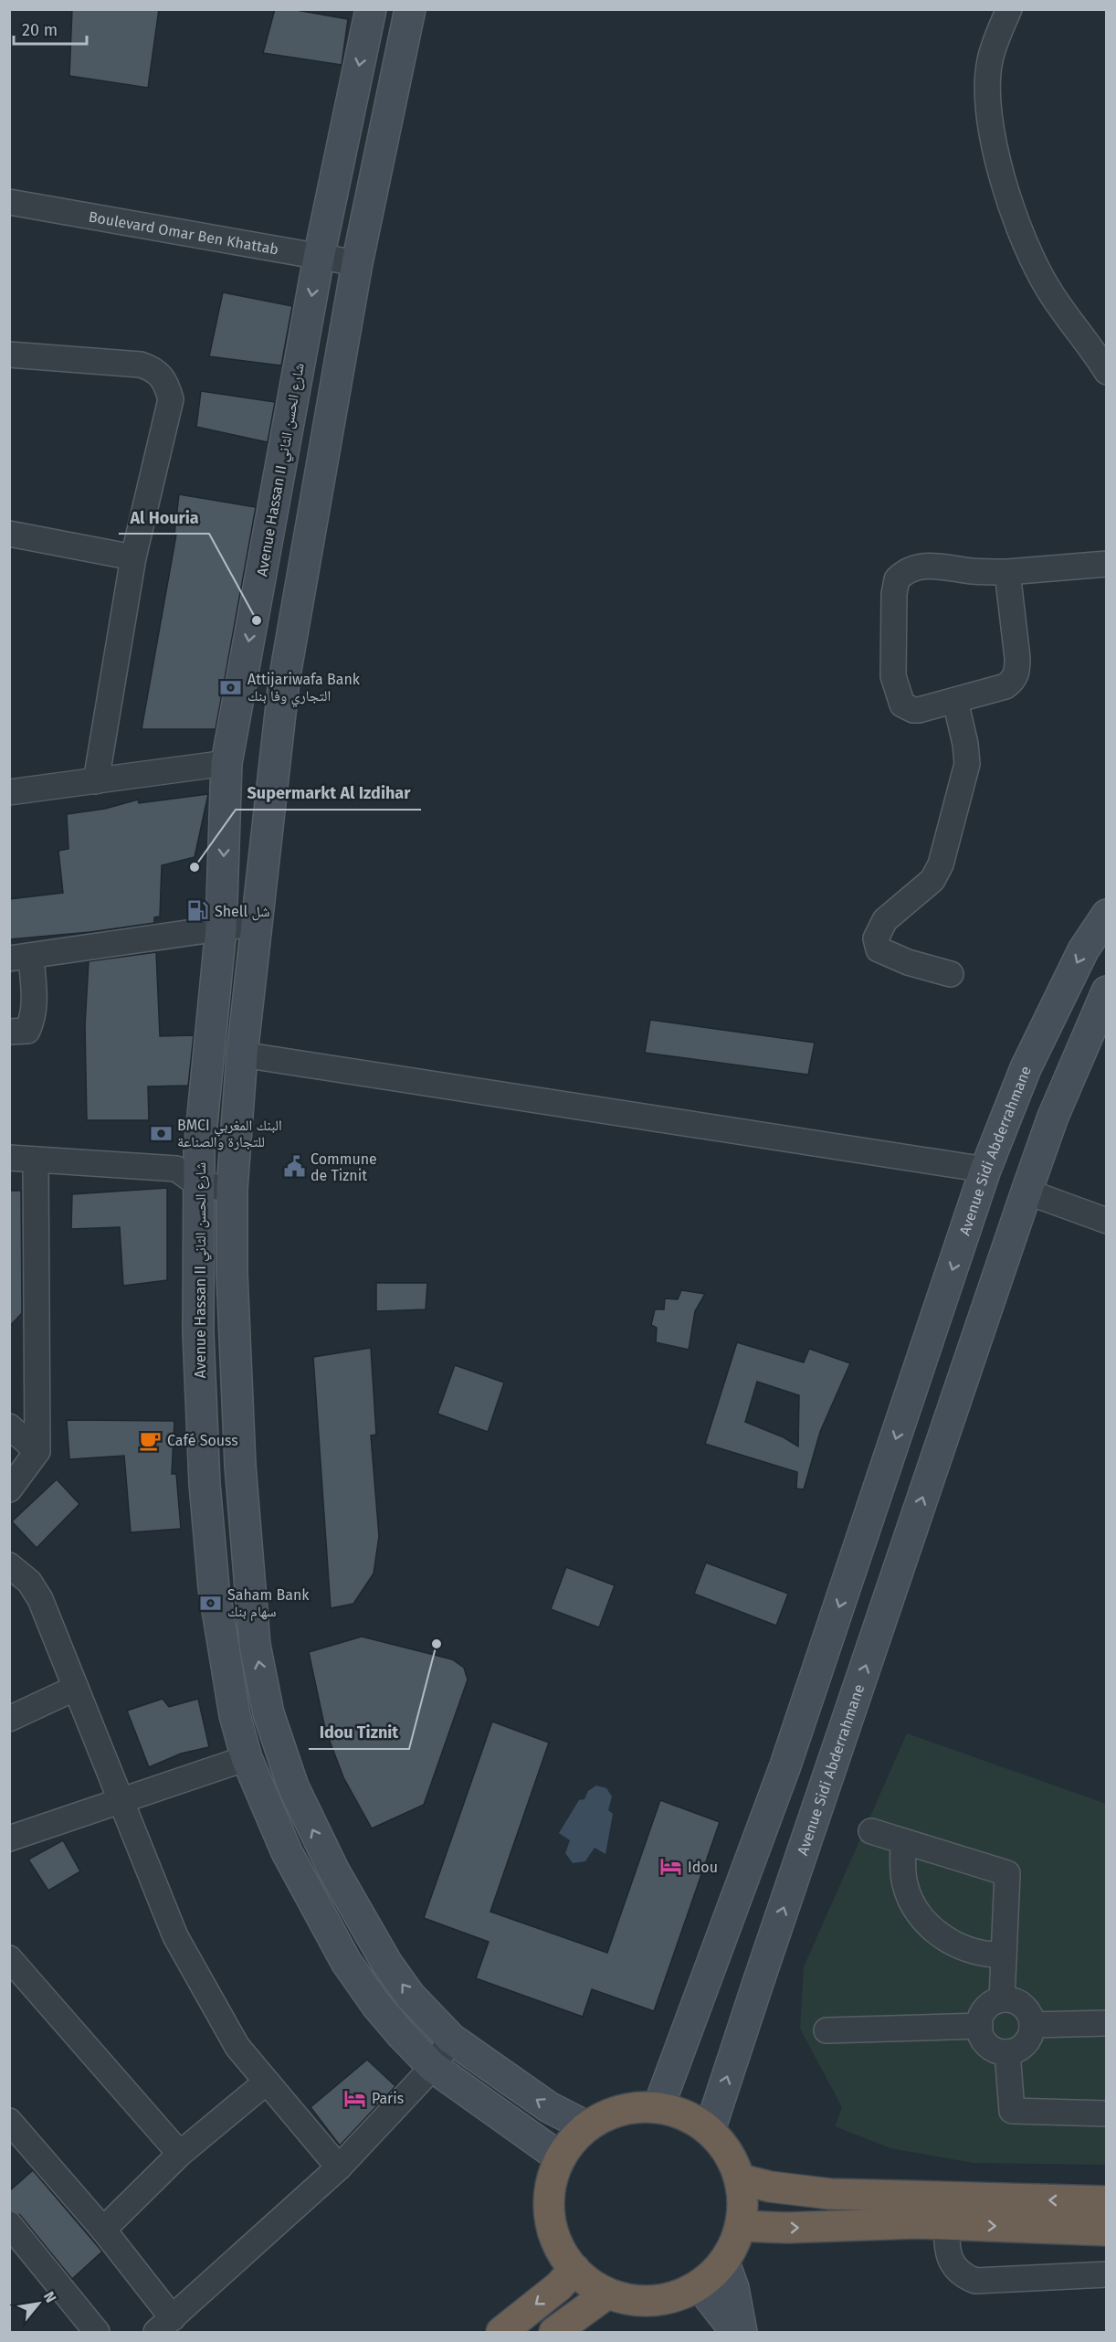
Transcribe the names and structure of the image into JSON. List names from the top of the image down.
{
  "streets": {
    "main road": ["Avenue Hassan II شارع الحسن الثاني", "Avenue Sidi Abderrahmane"],
    "street": ["Boulevard Omar Ben Khattab"]
  },
  "crossings": [
    ["Boulevard Omar Ben Khattab", "Avenue Hassan II شارع الحسن الثاني"],
    ["Avenue Hassan II شارع الحسن الثاني", "Avenue Sidi Abderrahmane"]
  ],
  "places": {
    "other": ["Al Houria", "Supermarkt Al Izdihar", "Idou Tiznit"],
    "bank": ["Attijariwafa Bank التجاري وفا بنك", "BMCI البنك المغربي للتجارة والصناعة", "Saham Bank سهام بنك"],
    "fuel station": ["Shell شل"],
    "public building": ["Commune de Tiznit"],
    "cafe": ["Café Souss"],
    "hotel": ["Idou", "Paris"]
  },
  "scale_bar": "20 m",
  "north": "top right"
}
